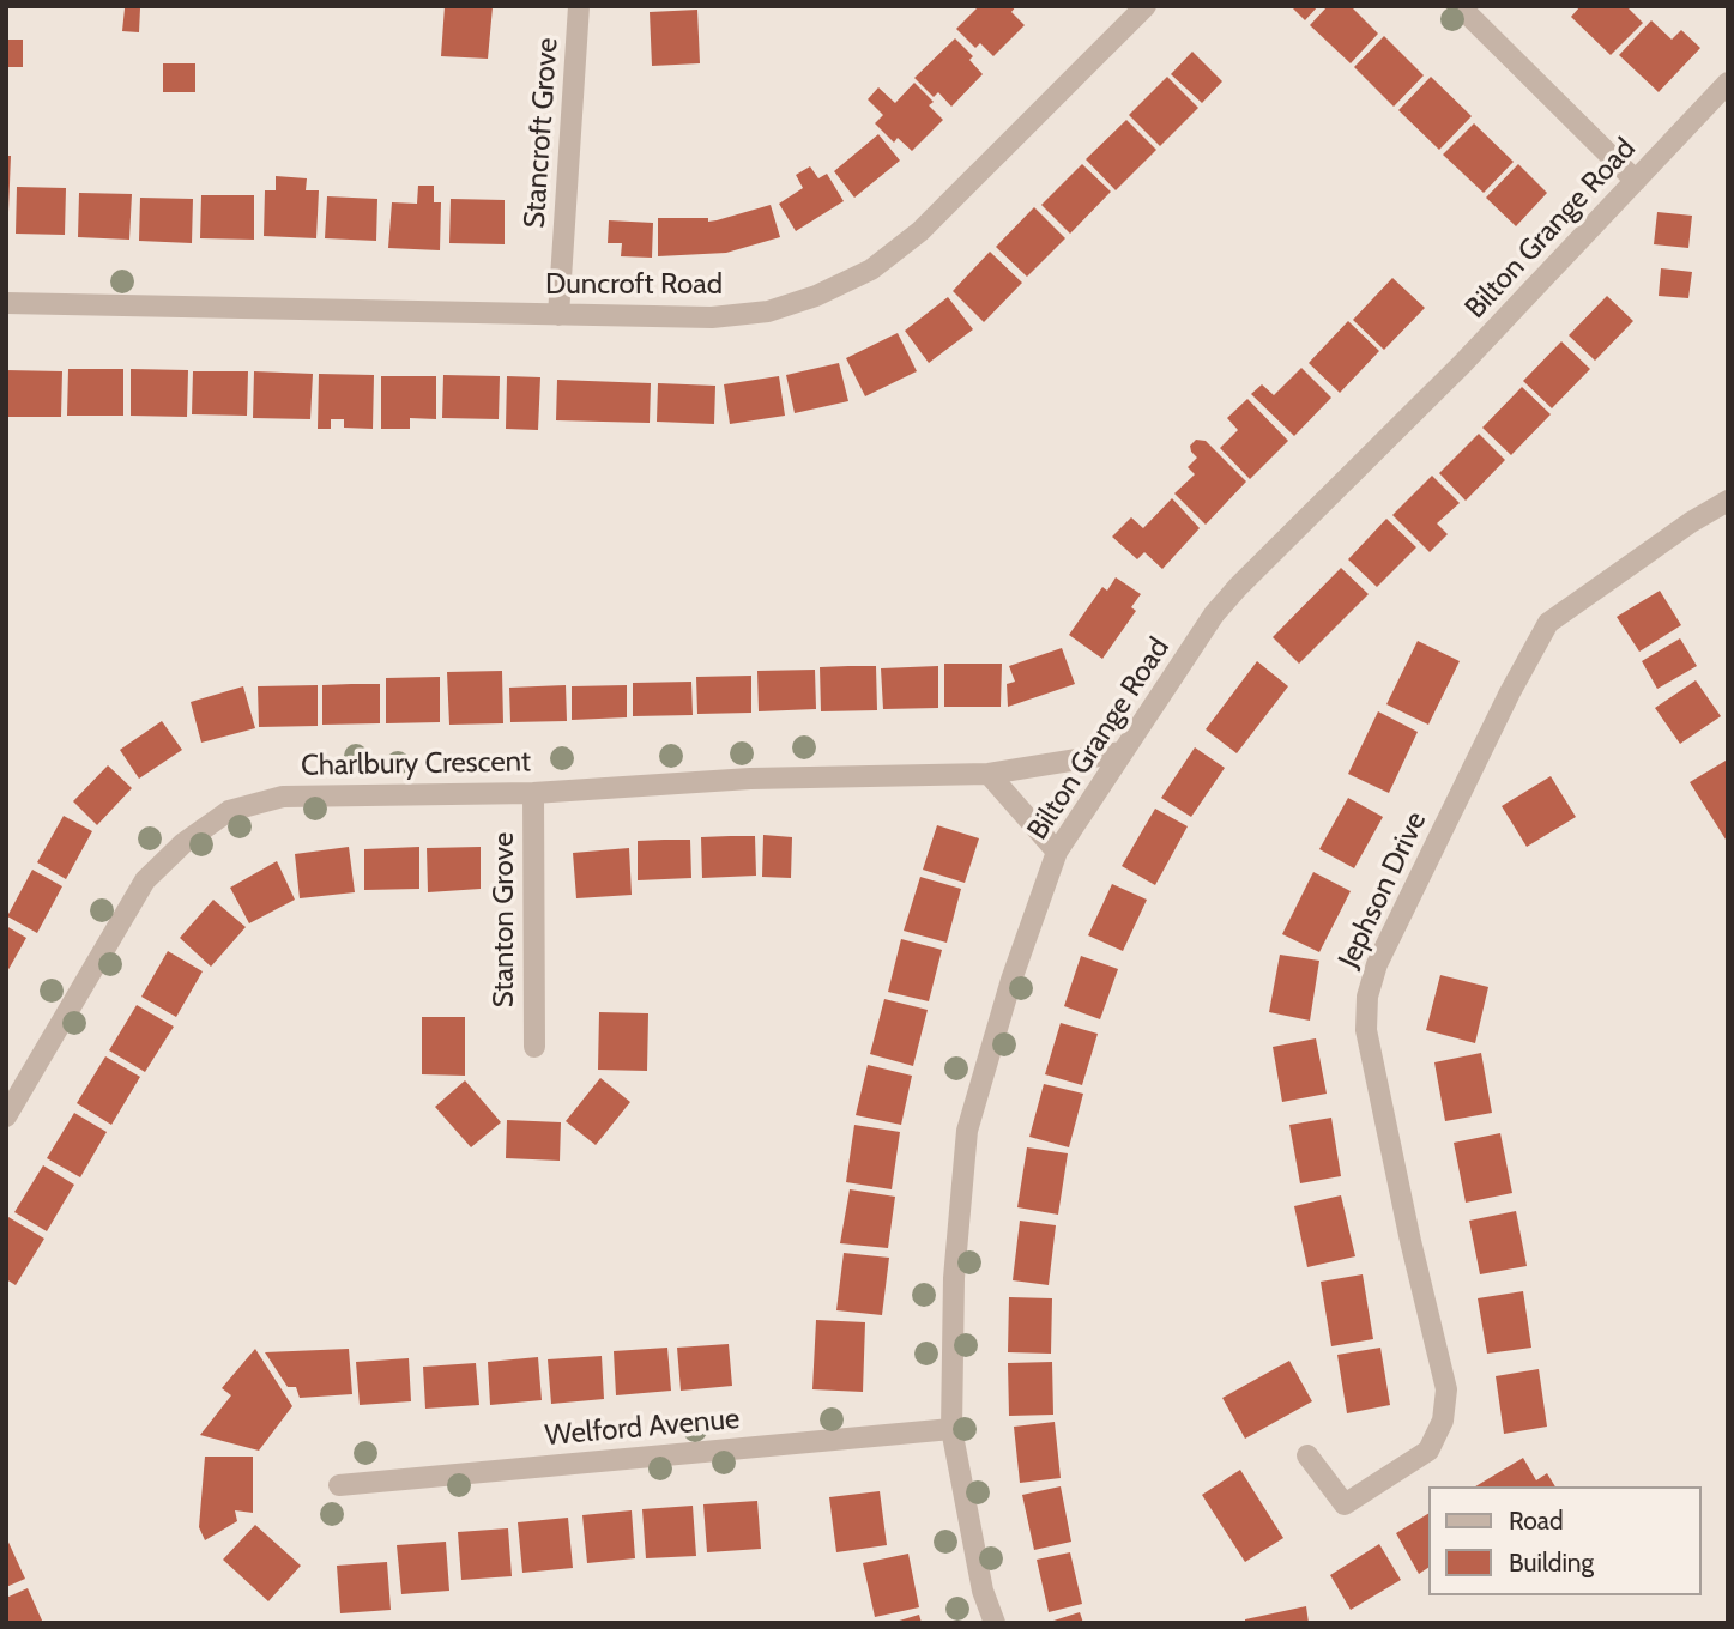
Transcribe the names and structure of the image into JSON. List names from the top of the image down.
{
  "streets": {
    "street": [
      "Stancroft Grove",
      "Bilton Grange Road",
      "Duncroft Road",
      "Charlbury Crescent",
      "Jephson Drive",
      "Stanton Grove",
      "Welford Avenue"
    ]
  },
  "crossings": [
    ["Stancroft Grove", "Duncroft Road"],
    ["Bilton Grange Road", "Charlbury Crescent"],
    ["Bilton Grange Road", "Welford Avenue"],
    ["Charlbury Crescent", "Stanton Grove"]
  ],
  "legend": ["Road", "Building"]
}
